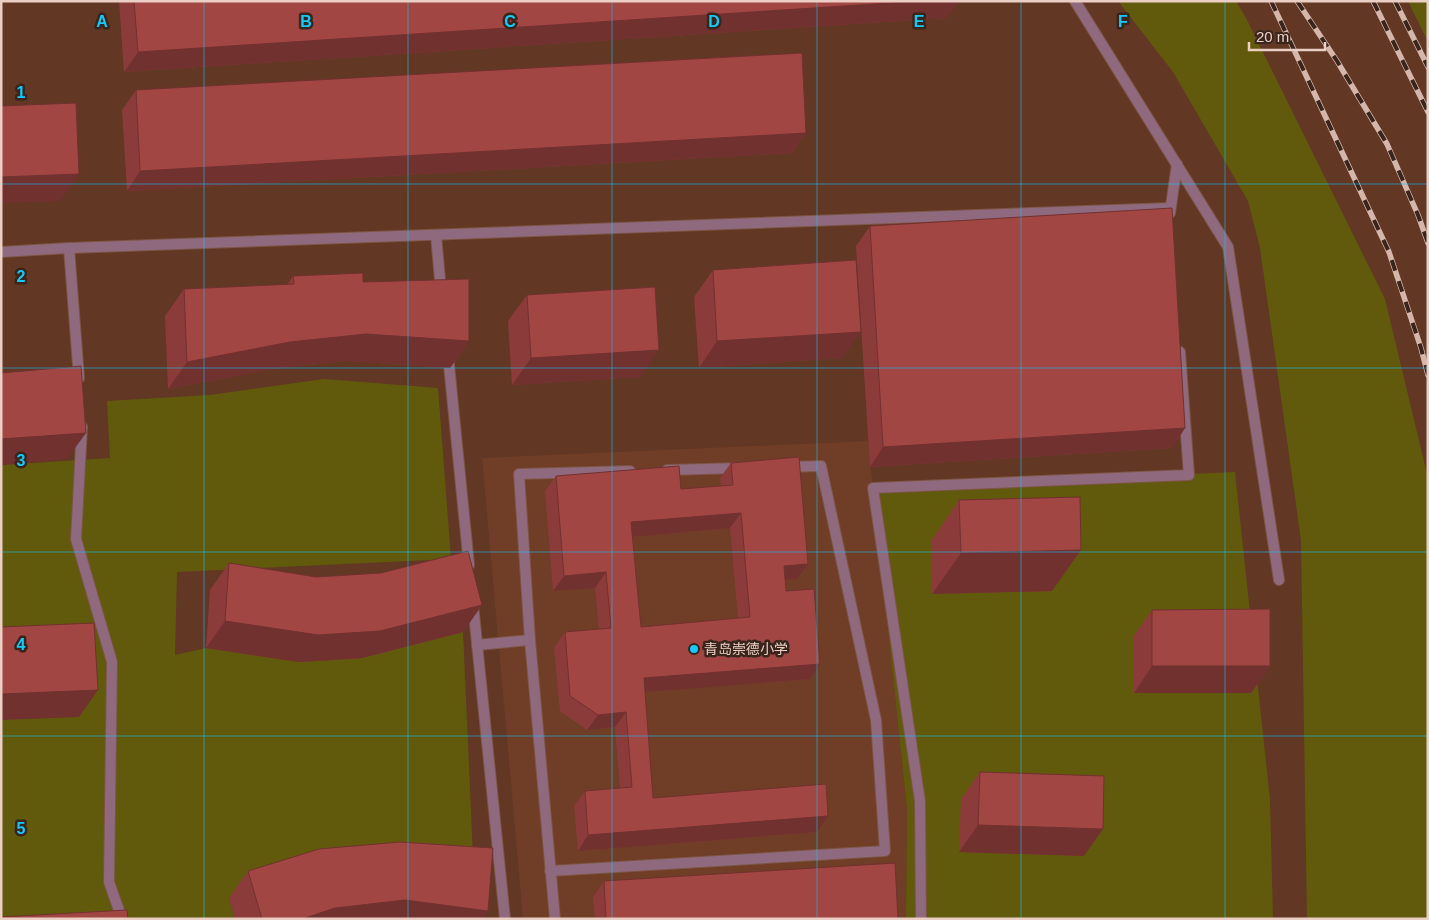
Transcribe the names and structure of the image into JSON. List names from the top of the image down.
{
  "places": ["青岛崇德小学"],
  "scale_bar": "20 m",
  "grid": {
    "columns": [
      "A",
      "B",
      "C",
      "D",
      "E",
      "F"
    ],
    "rows": [
      "1",
      "2",
      "3",
      "4",
      "5"
    ]
  }
}
